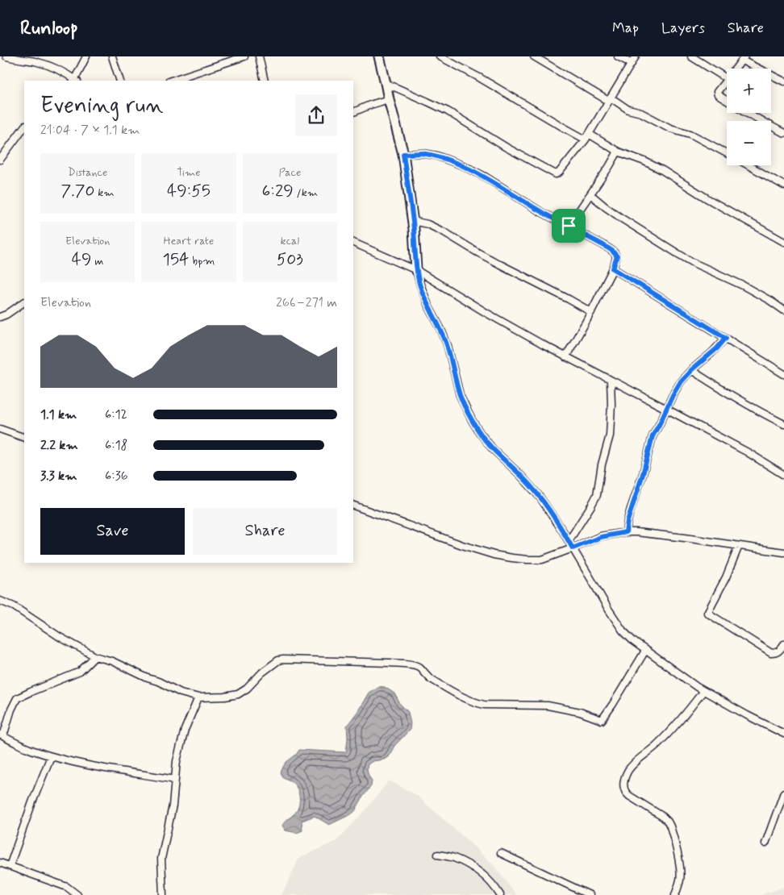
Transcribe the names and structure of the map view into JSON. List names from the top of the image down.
{
  "page": {
    "header": "Runloop",
    "nav": ["Map", "Layers", "Share"],
    "map_buttons": ["+", "−"],
    "heading": ["Evening run", "21:04 · 7 × 1.1 km"],
    "stats": [
      ["Distance", "7.70 km"],
      ["Time", "49:55"],
      ["Pace", "6:29 /km"],
      ["Elevation", "49 m"],
      ["Heart rate", "154 bpm"],
      ["kcal", "503"]
    ],
    "chart": ["Elevation", "266–271 m"],
    "list": [
      {
        "name": "1.1 km",
        "note": "6:12"
      },
      {
        "name": "2.2 km",
        "note": "6:18"
      },
      {
        "name": "3.3 km",
        "note": "6:36"
      }
    ],
    "buttons": ["Save", "Share"]
  }
}
